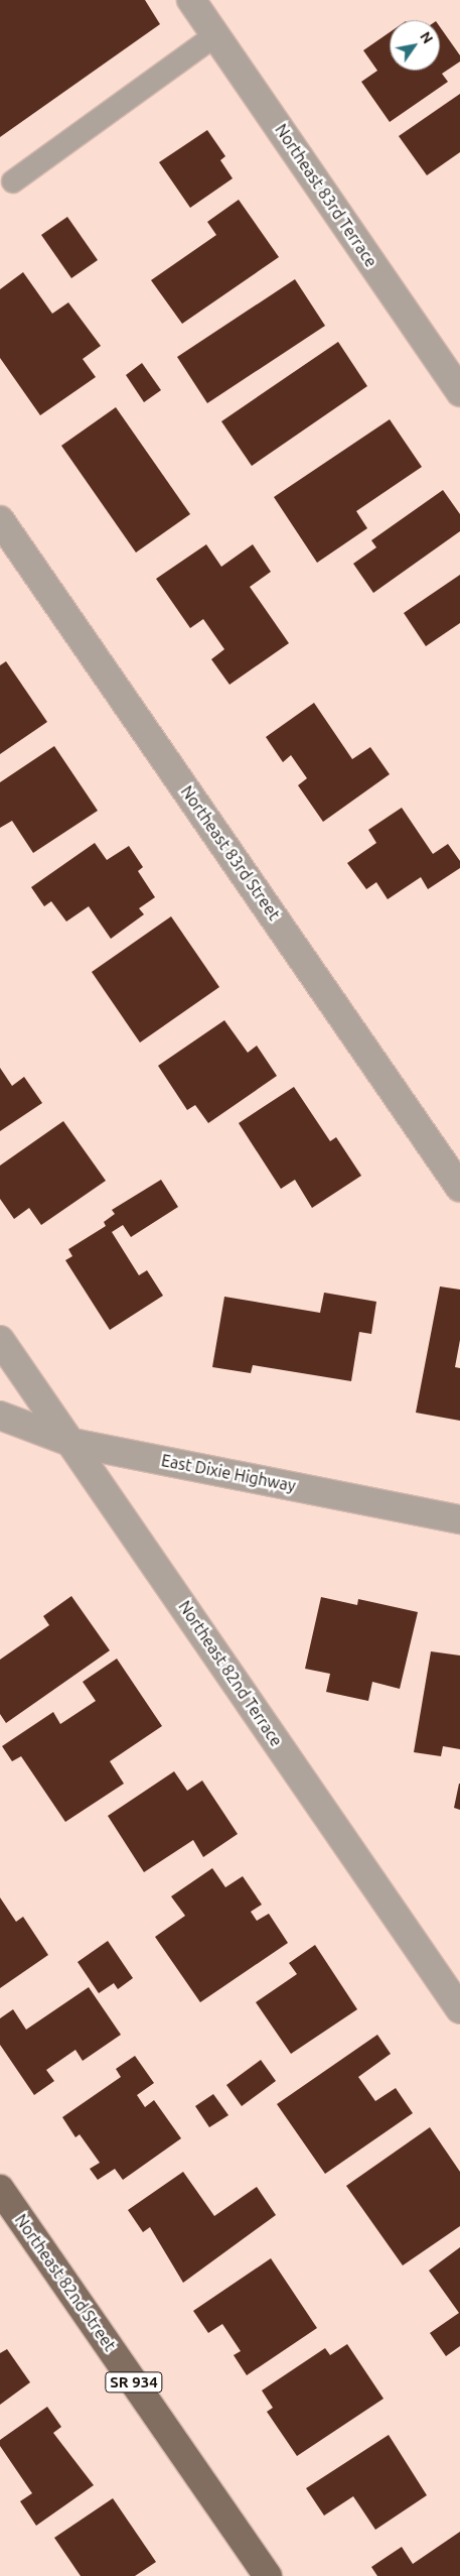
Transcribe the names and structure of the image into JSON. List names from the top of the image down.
{
  "streets": {
    "main road": ["Northeast 82nd Street", "SR 934"],
    "street": [
      "Northeast 83rd Terrace",
      "Northeast 83rd Street",
      "East Dixie Highway",
      "Northeast 82nd Terrace"
    ]
  },
  "crossings": [
    ["East Dixie Highway", "Northeast 82nd Terrace"]
  ],
  "north": "top right"
}
